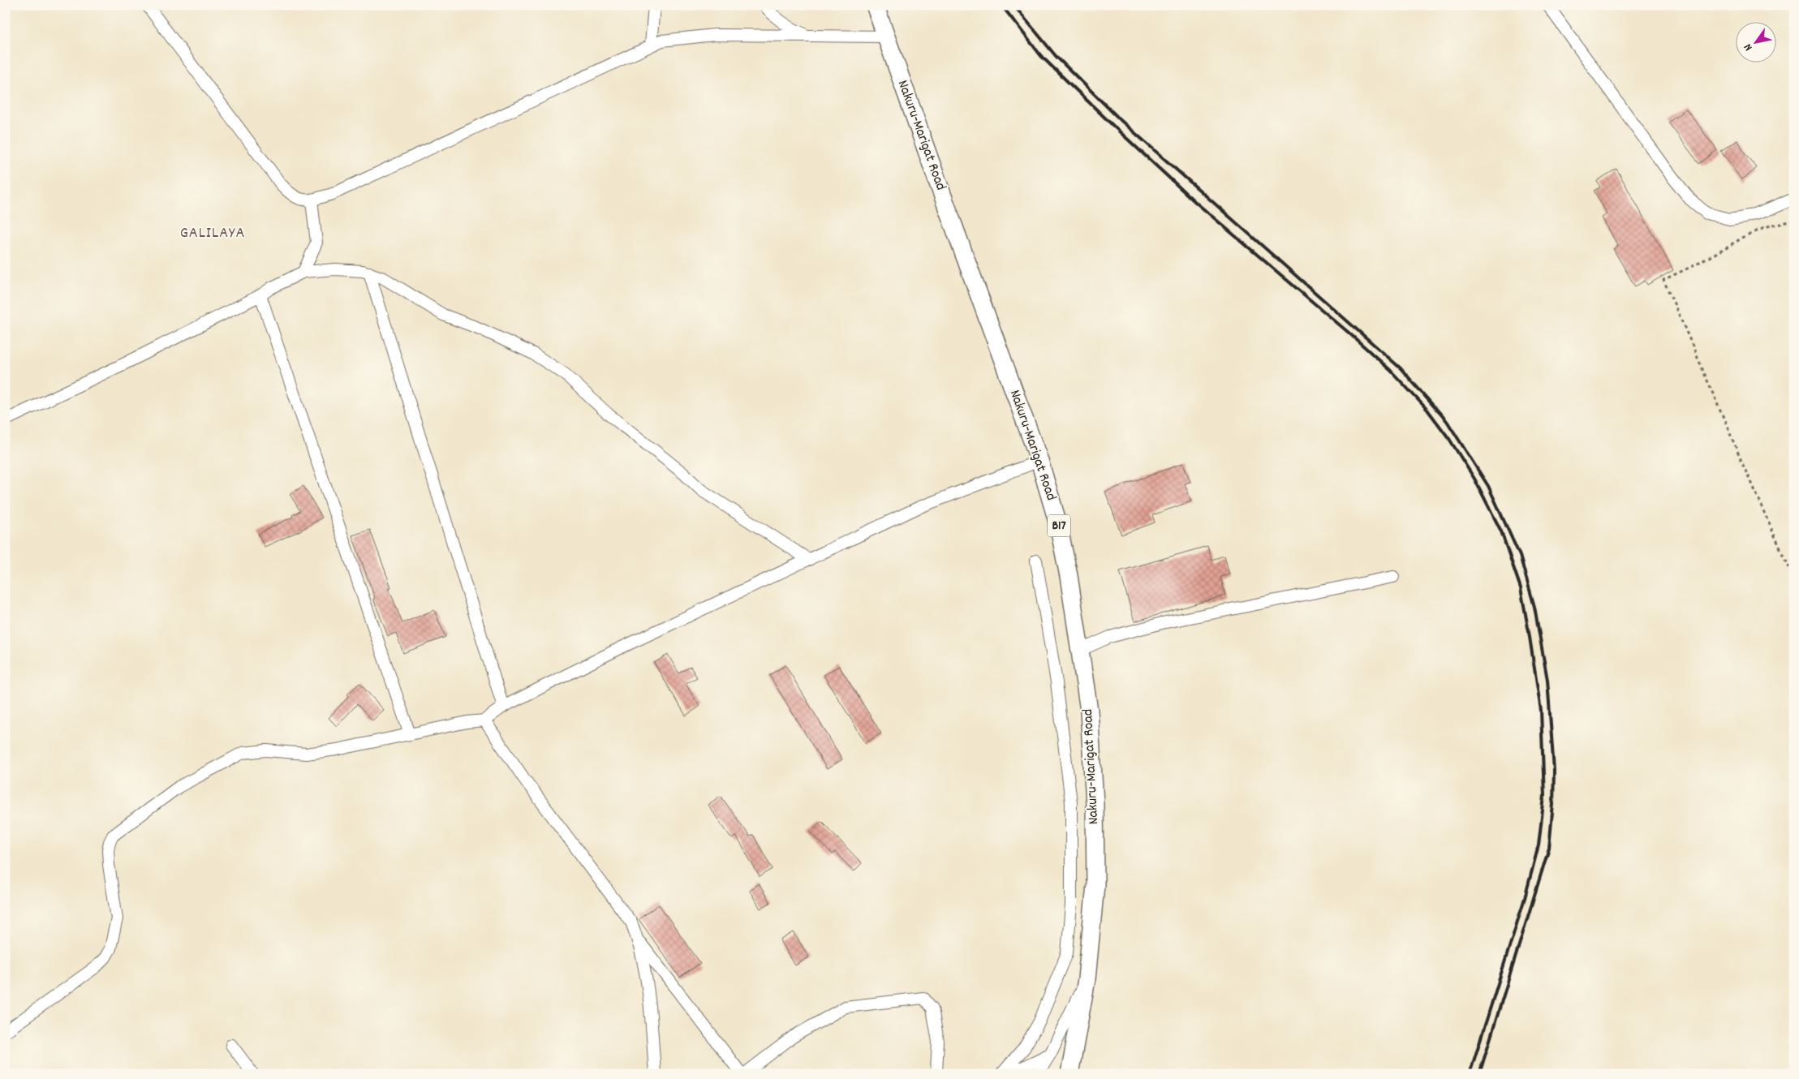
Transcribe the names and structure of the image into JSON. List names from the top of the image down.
{
  "streets": {
    "main road": ["Nakuru-Marigat Road", "B17"]
  },
  "districts": ["GALILAYA"],
  "north": "bottom left"
}
